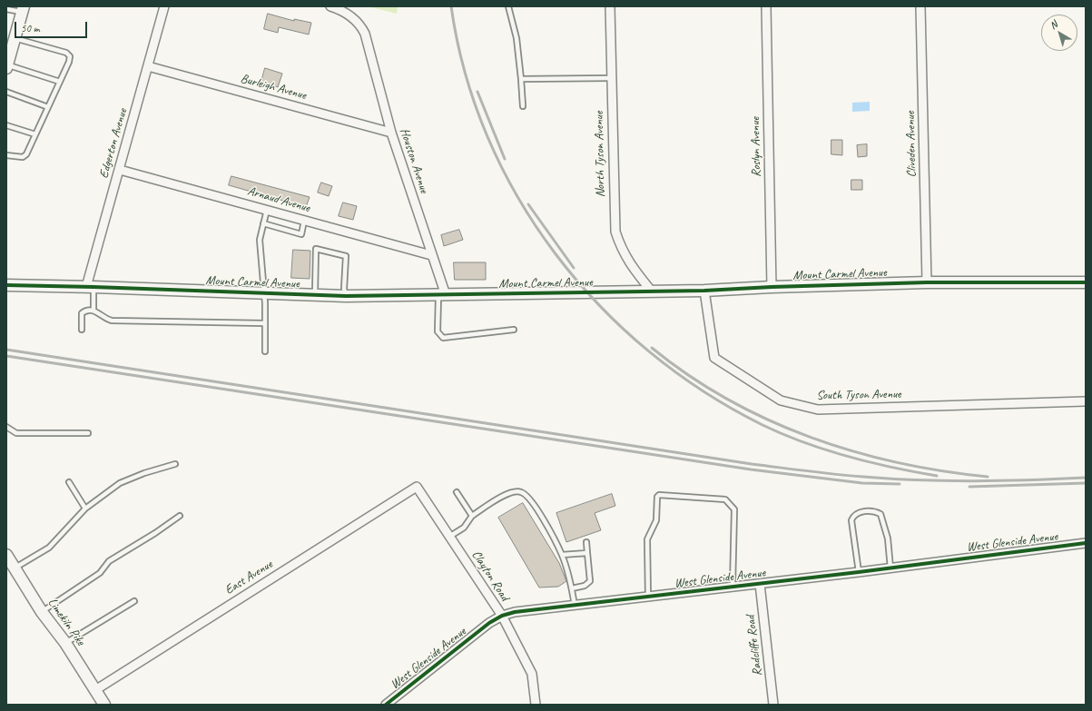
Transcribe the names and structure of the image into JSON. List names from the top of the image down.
{
  "streets": {
    "street": [
      "Burleigh Avenue",
      "Edgerton Avenue",
      "Cliveden Avenue",
      "Roslyn Avenue",
      "North Tyson Avenue",
      "Houston Avenue",
      "Arnaud Avenue",
      "Mount Carmel Avenue",
      "South Tyson Avenue",
      "West Glenside Avenue",
      "Clayton Road",
      "East Avenue",
      "Limekiln Pike",
      "Radcliffe Road"
    ]
  },
  "crossings": [
    ["Burleigh Avenue", "Edgerton Avenue"],
    ["Burleigh Avenue", "Houston Avenue"],
    ["Edgerton Avenue", "Arnaud Avenue"],
    ["Edgerton Avenue", "Mount Carmel Avenue"],
    ["Cliveden Avenue", "Mount Carmel Avenue"],
    ["Roslyn Avenue", "Mount Carmel Avenue"],
    ["North Tyson Avenue", "Mount Carmel Avenue"],
    ["Houston Avenue", "Arnaud Avenue"],
    ["Houston Avenue", "Mount Carmel Avenue"],
    ["Mount Carmel Avenue", "South Tyson Avenue"],
    ["West Glenside Avenue", "Clayton Road"],
    ["West Glenside Avenue", "Radcliffe Road"],
    ["Clayton Road", "East Avenue"],
    ["East Avenue", "Limekiln Pike"]
  ],
  "scale_bar": "50 m",
  "north": "top left"
}
